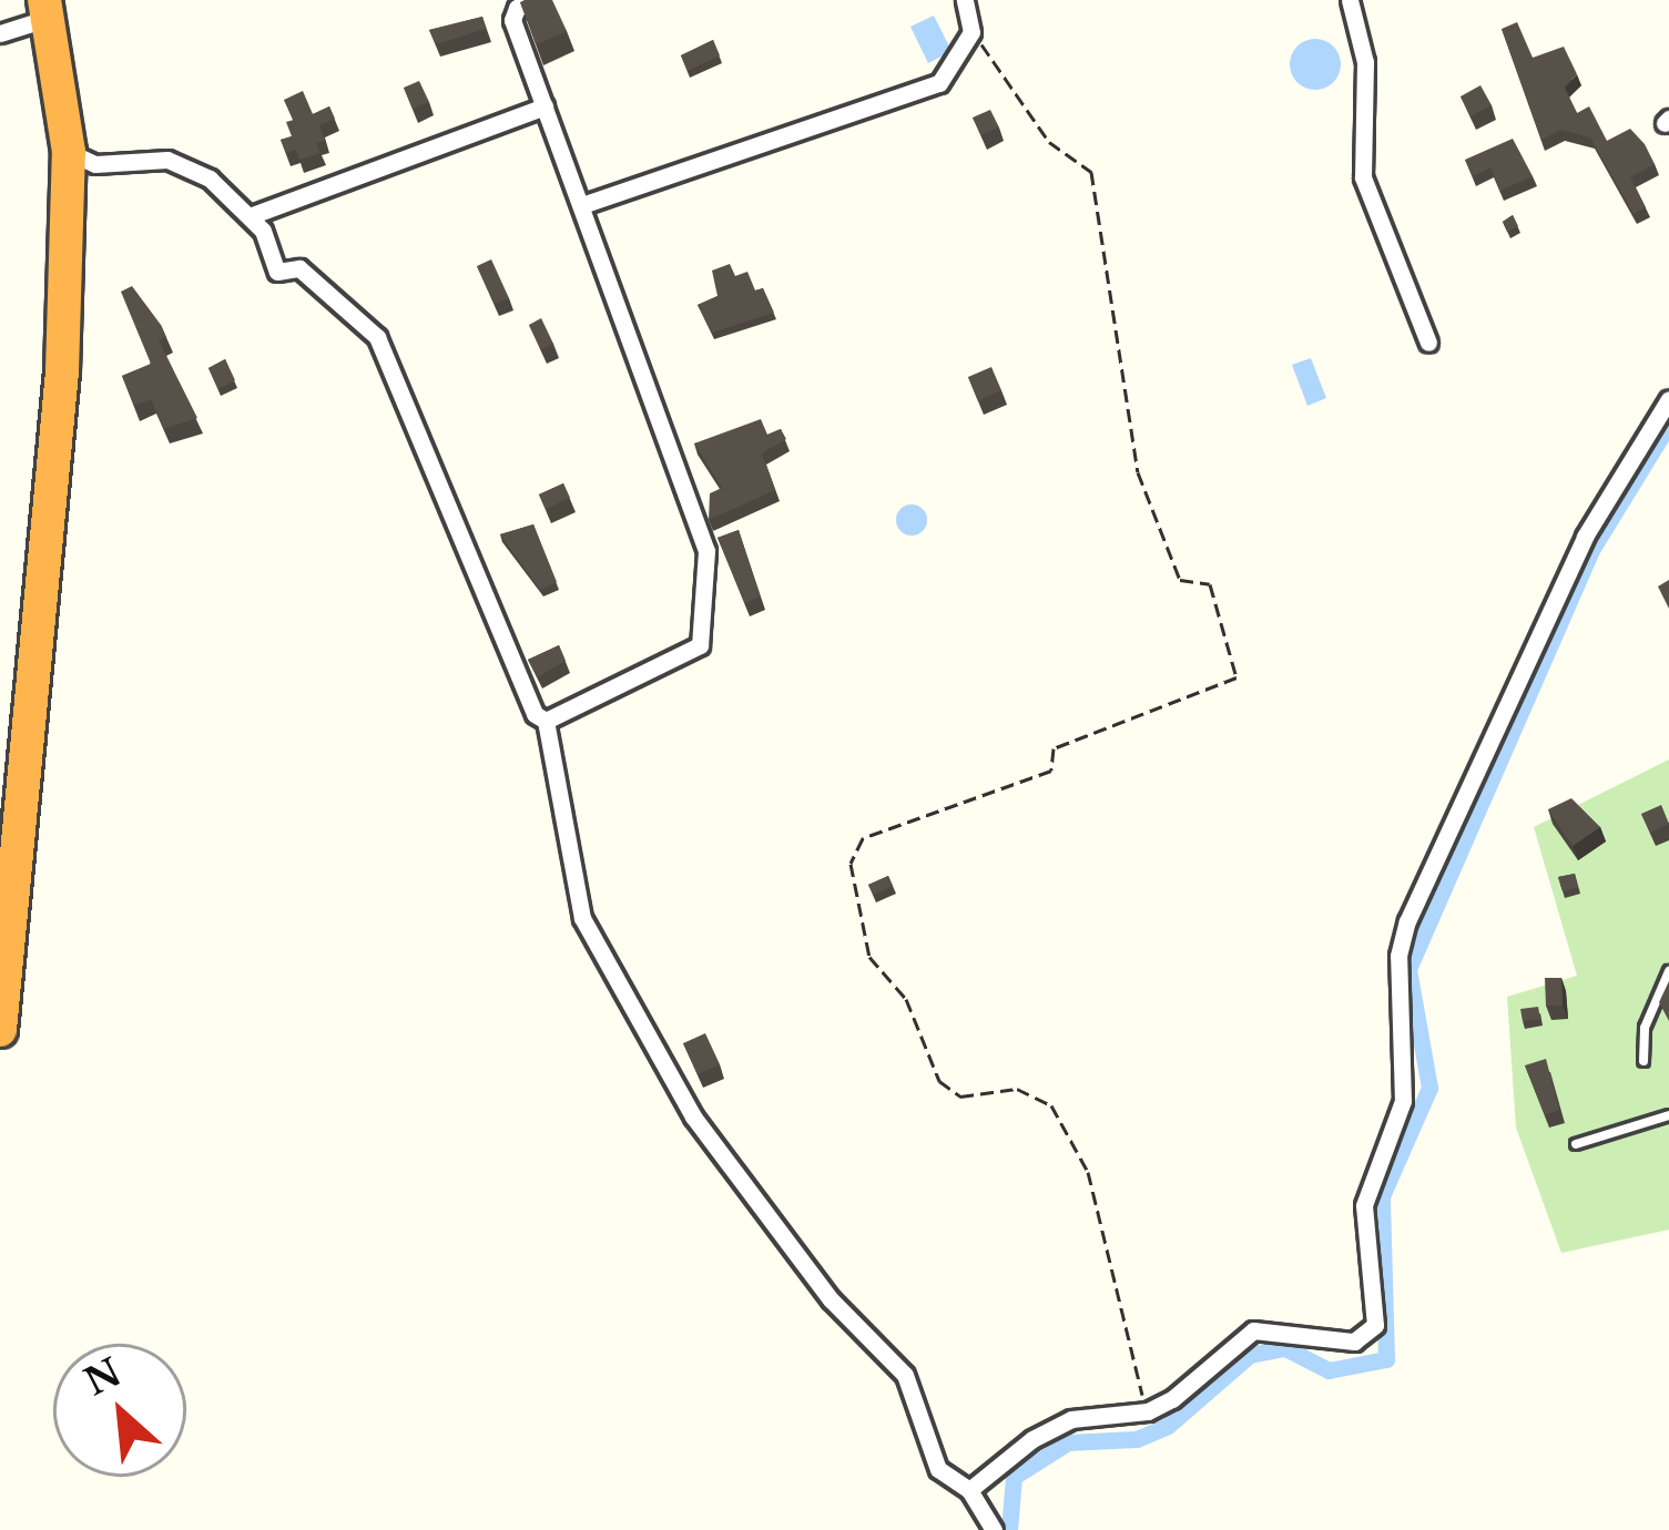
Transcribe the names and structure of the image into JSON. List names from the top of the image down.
{
  "north": "top left"
}
